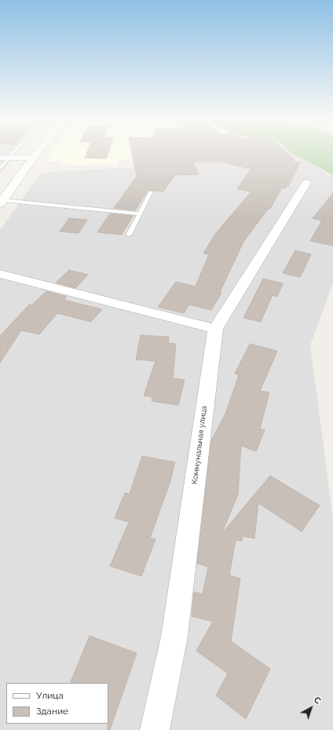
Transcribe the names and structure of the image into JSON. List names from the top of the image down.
{
  "streets": {
    "street": ["Коммунальная улица"]
  },
  "legend": ["Улица", "Здание"],
  "north": "top right"
}
